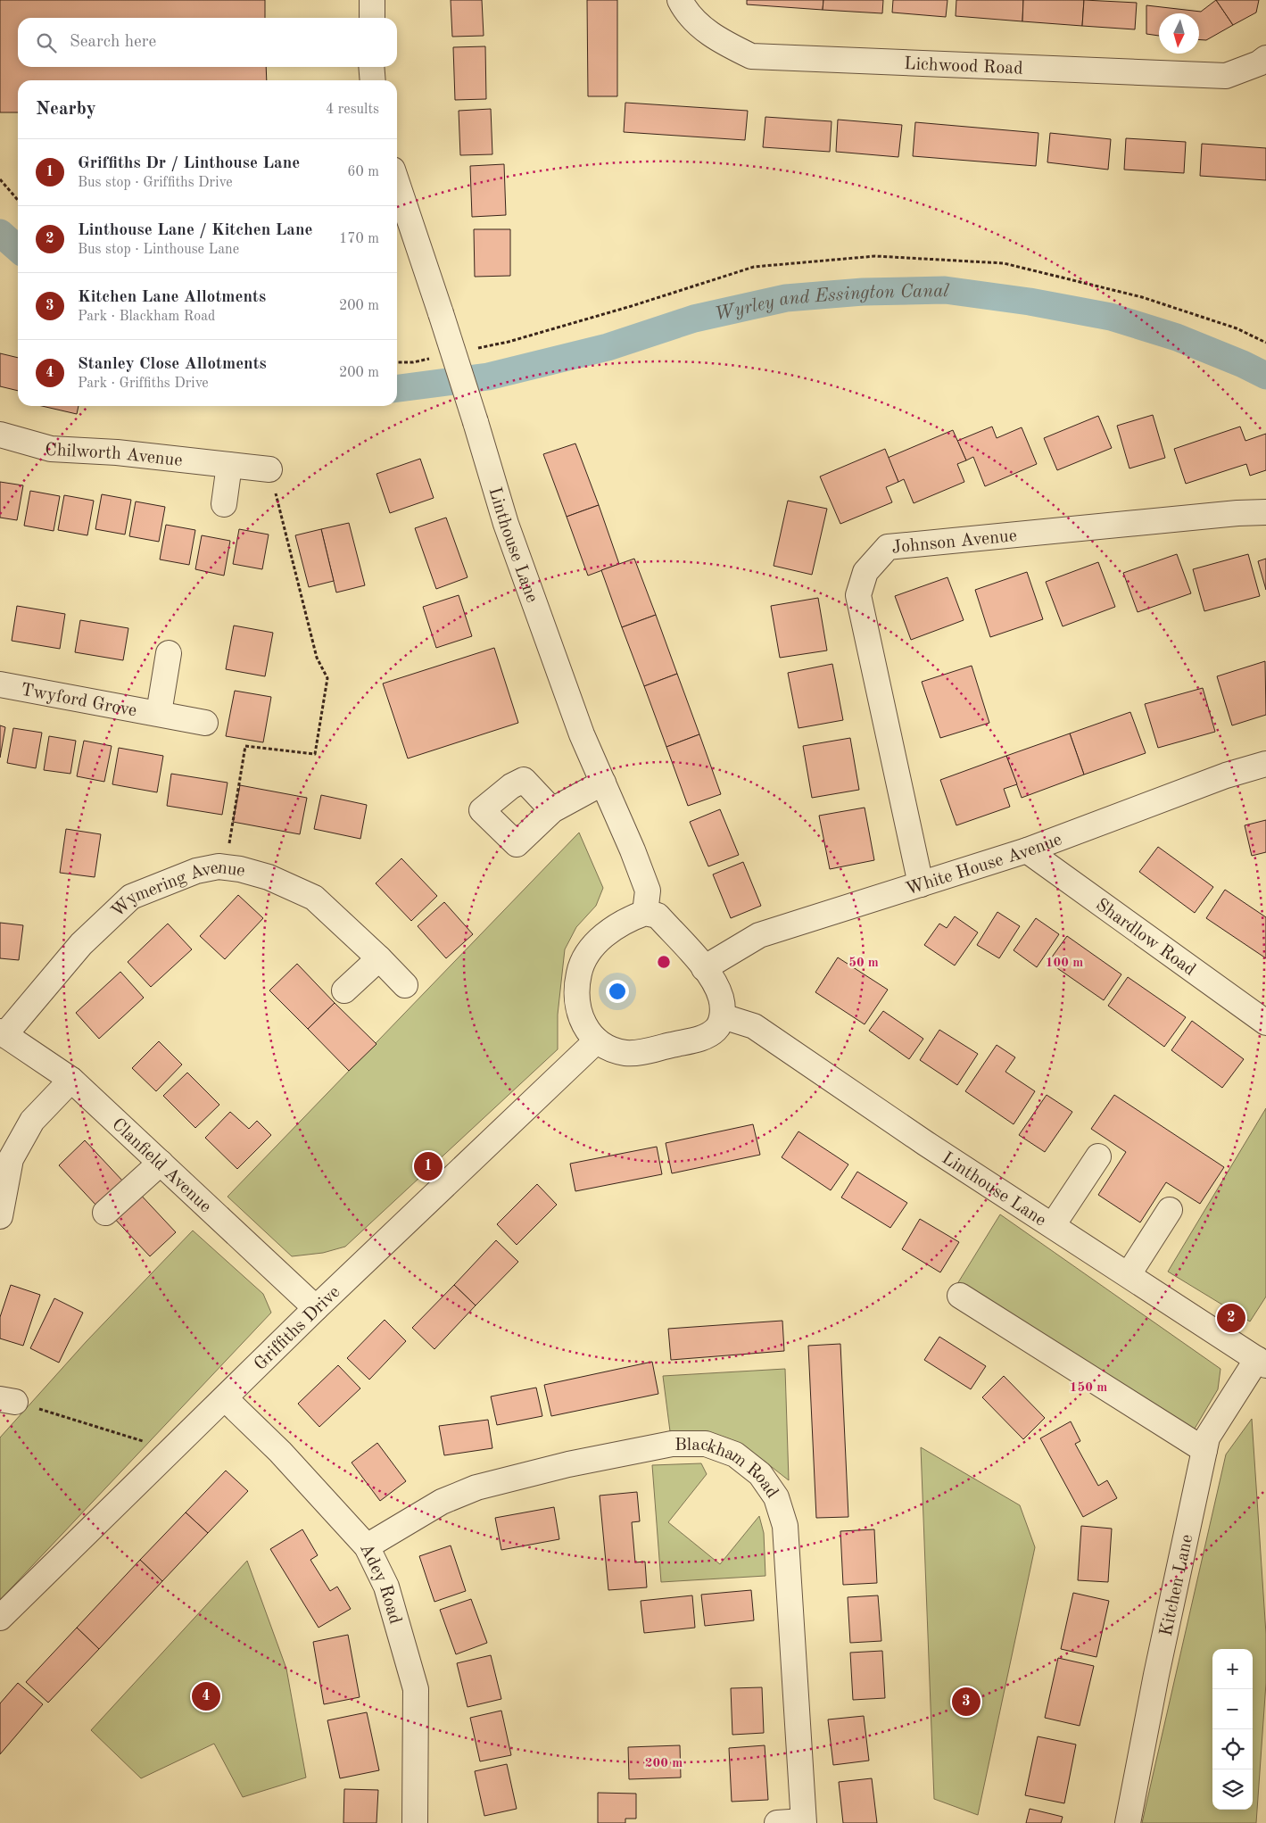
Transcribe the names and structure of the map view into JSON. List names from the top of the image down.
{
  "streets": {
    "street": [
      "Lichwood Road",
      "Chilworth Avenue",
      "Johnson Avenue",
      "Linthouse Lane",
      "Twyford Grove",
      "White House Avenue",
      "Wymering Avenue",
      "Shardlow Road",
      "Clanfield Avenue",
      "Griffiths Drive",
      "Blackham Road",
      "Adey Road",
      "Kitchen Lane"
    ]
  },
  "crossings": [
    ["Johnson Avenue", "White House Avenue"],
    ["Linthouse Lane", "White House Avenue"],
    ["Linthouse Lane", "Griffiths Drive"],
    ["Linthouse Lane", "Kitchen Lane"],
    ["White House Avenue", "Shardlow Road"],
    ["White House Avenue", "Griffiths Drive"],
    ["Wymering Avenue", "Clanfield Avenue"],
    ["Clanfield Avenue", "Griffiths Drive"],
    ["Griffiths Drive", "Adey Road"],
    ["Blackham Road", "Adey Road"]
  ],
  "water": ["Wyrley and Essington Canal"],
  "north": "bottom",
  "page": {
    "search": "Search here",
    "heading": ["Nearby", "4 results"],
    "list": [
      {
        "mark": "1",
        "name": "Griffiths Dr / Linthouse Lane",
        "note": "Bus stop · Griffiths Drive",
        "value": "60 m"
      },
      {
        "mark": "2",
        "name": "Linthouse Lane / Kitchen Lane",
        "note": "Bus stop · Linthouse Lane",
        "value": "170 m"
      },
      {
        "mark": "3",
        "name": "Kitchen Lane Allotments",
        "note": "Park · Blackham Road",
        "value": "200 m"
      },
      {
        "mark": "4",
        "name": "Stanley Close Allotments",
        "note": "Park · Griffiths Drive",
        "value": "200 m"
      }
    ],
    "pins": [
      "1",
      "2",
      "4",
      "3"
    ],
    "map_buttons": ["+", "−"]
  },
  "rings": [
    "50 m",
    "100 m",
    "150 m",
    "200 m"
  ]
}
